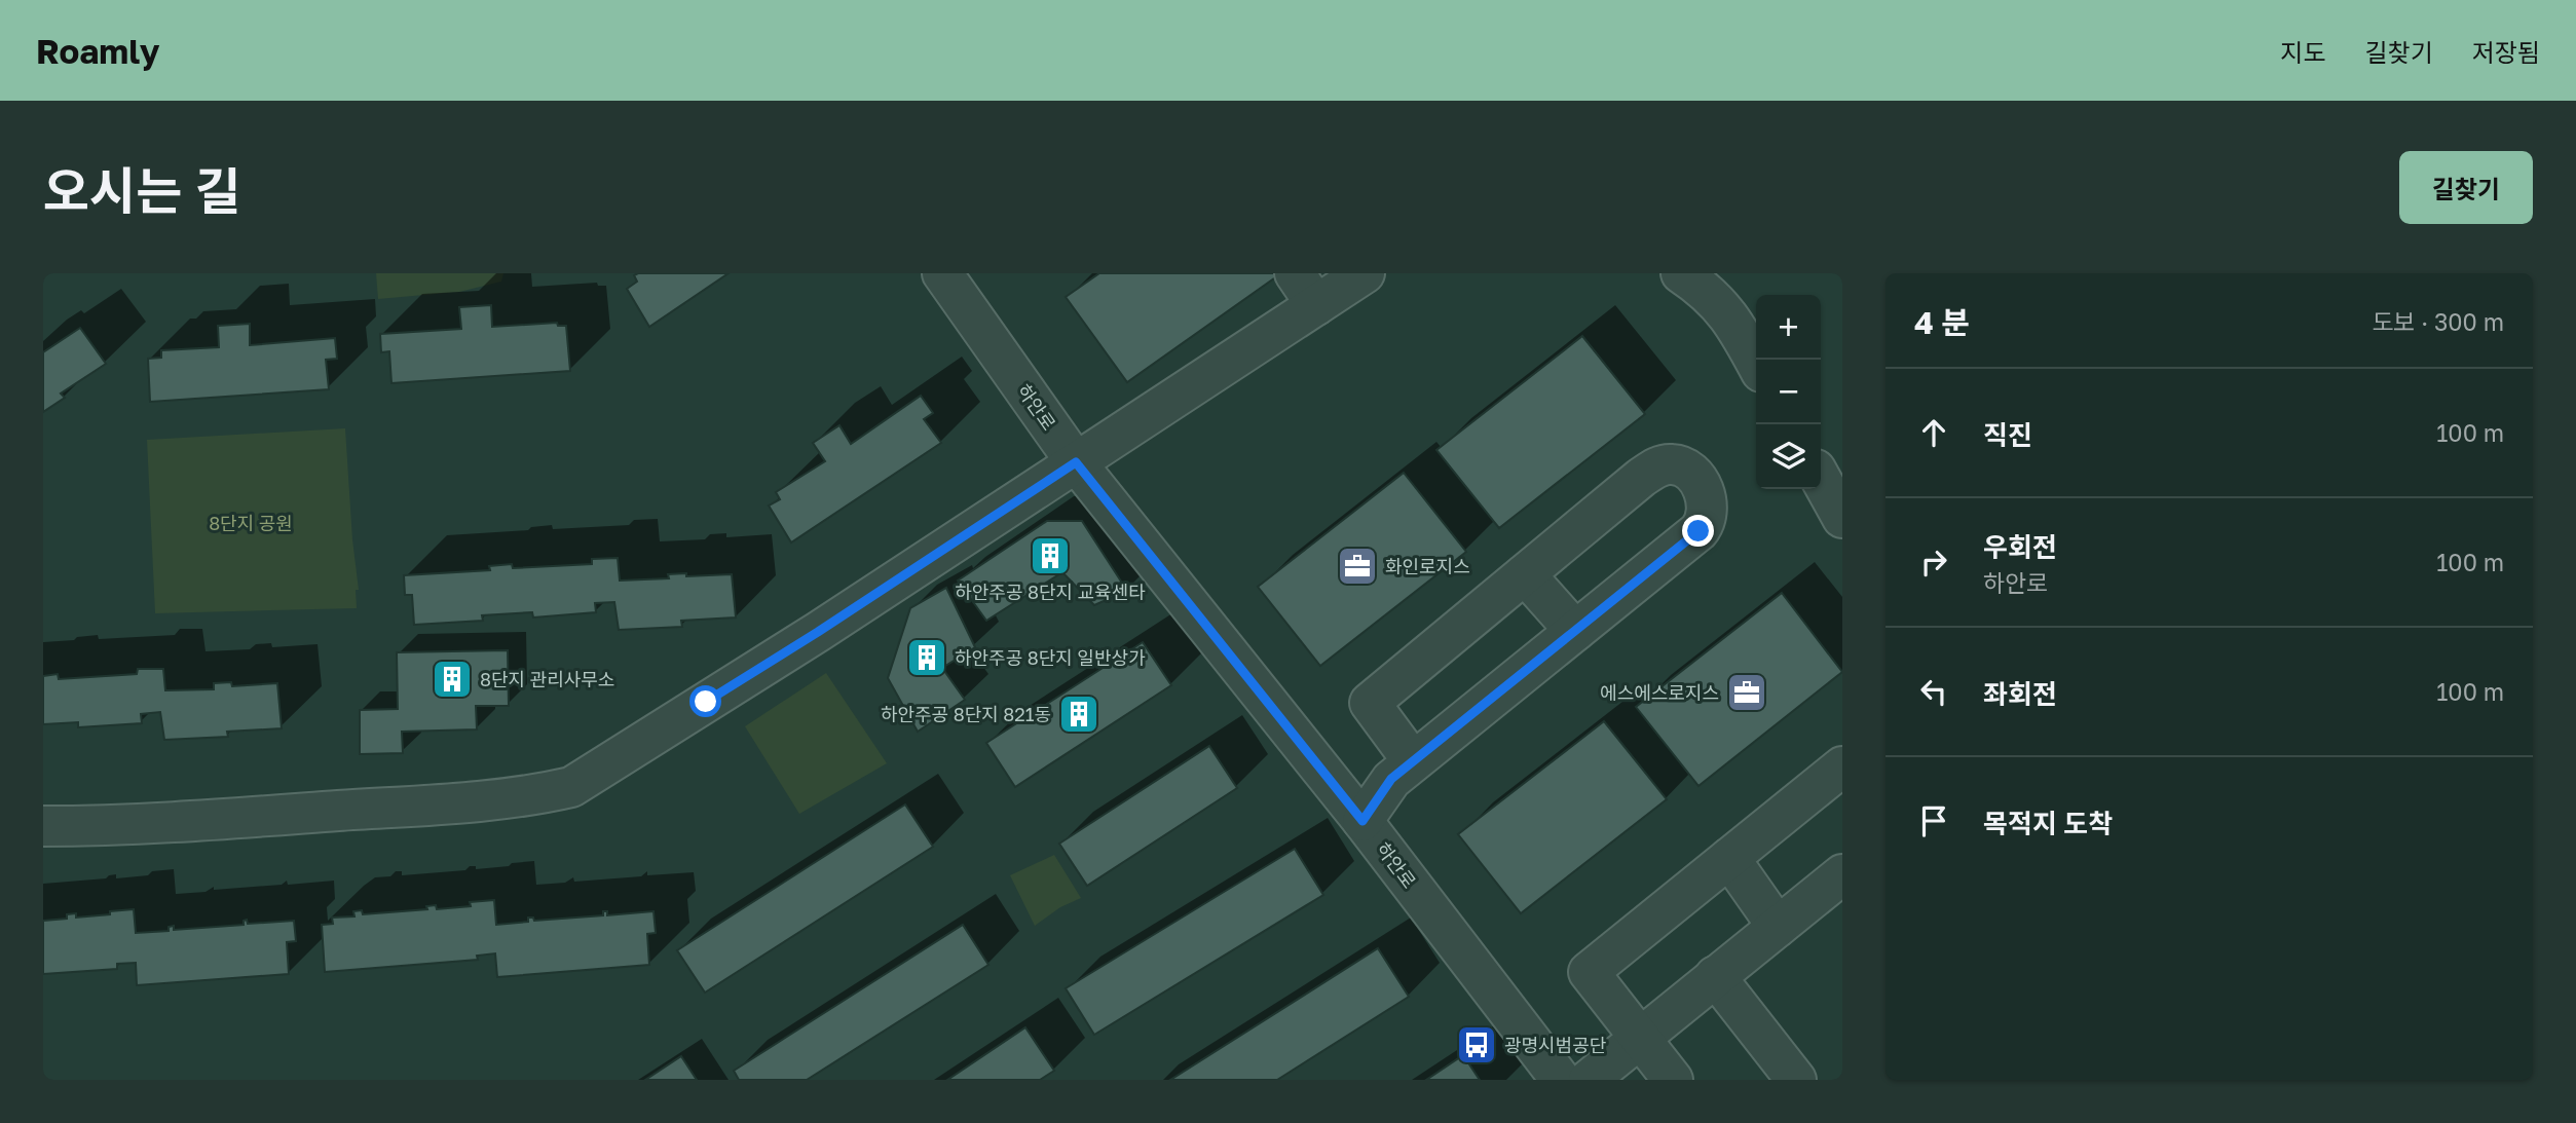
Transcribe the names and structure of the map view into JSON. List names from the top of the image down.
{
  "streets": {
    "street": ["하안로"]
  },
  "parks": ["8단지 공원"],
  "places": {
    "building": [
      "하안주공 8단지 교육센타",
      "하안주공 8단지 일반상가",
      "8단지 관리사무소",
      "하안주공 8단지 821동"
    ],
    "office": ["화인로지스", "에스에스로지스"],
    "bus stop": ["광명시범공단"]
  },
  "page": {
    "header": "Roamly",
    "nav": ["지도", "길찾기", "저장됨"],
    "title": "오시는 길",
    "buttons": "길찾기",
    "heading": ["4 분", "도보 · 300 m"],
    "map_buttons": ["+", "−"],
    "list": [
      ["직진", "100 m"],
      ["우회전", "하안로", "100 m"],
      ["좌회전", "100 m"],
      "목적지 도착"
    ]
  }
}
